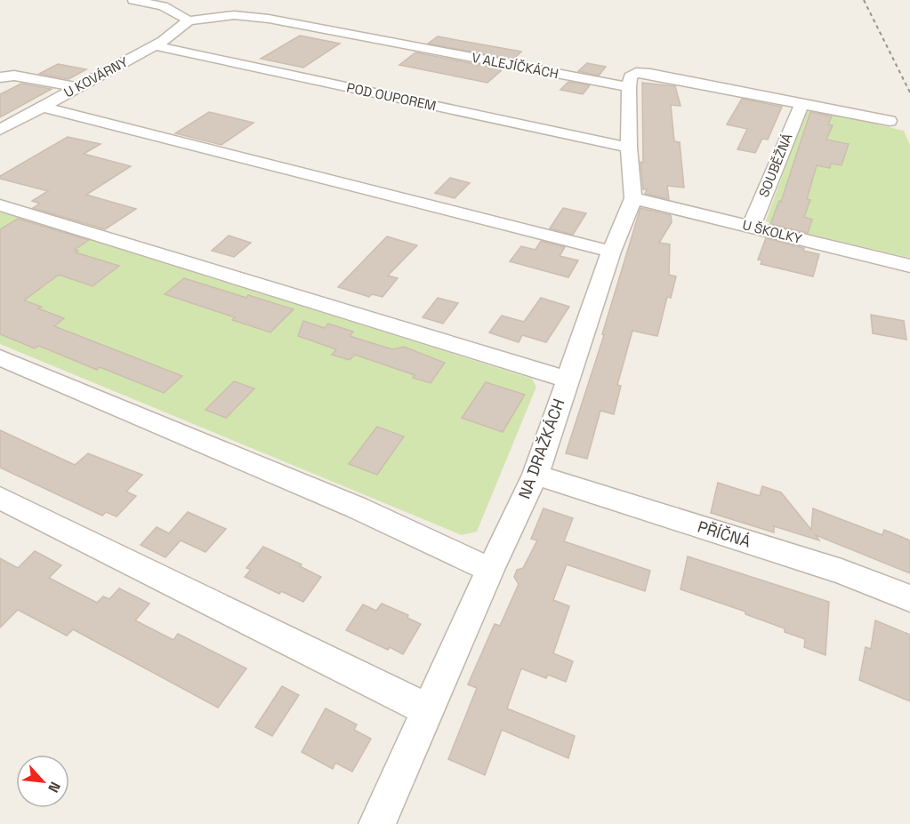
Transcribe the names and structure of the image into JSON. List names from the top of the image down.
{
  "streets": {
    "street": [
      "V ALEJÍČKÁCH",
      "U KOVÁRNY",
      "POD OUPOREM",
      "SOUBĚŽNÁ",
      "U ŠKOLKY",
      "NA DRAŽKÁCH",
      "PŘÍČNÁ"
    ]
  },
  "crossings": [
    ["V ALEJÍČKÁCH", "U KOVÁRNY"],
    ["V ALEJÍČKÁCH", "NA DRAŽKÁCH"],
    ["U KOVÁRNY", "POD OUPOREM"],
    ["POD OUPOREM", "NA DRAŽKÁCH"],
    ["SOUBĚŽNÁ", "U ŠKOLKY"],
    ["U ŠKOLKY", "NA DRAŽKÁCH"],
    ["NA DRAŽKÁCH", "PŘÍČNÁ"]
  ],
  "north": "bottom right"
}
